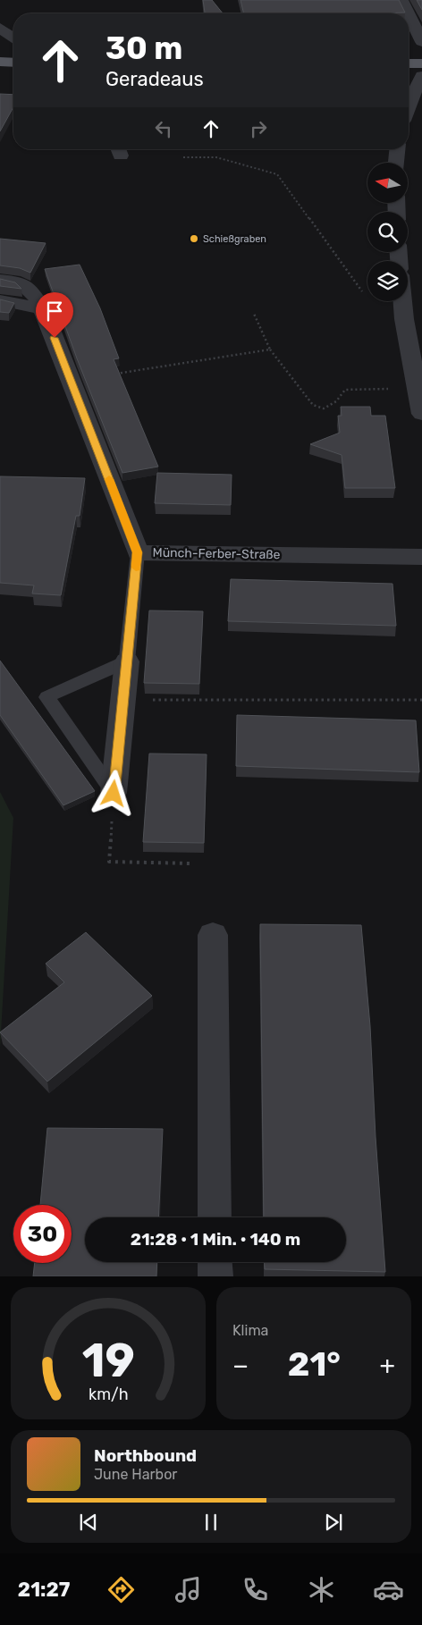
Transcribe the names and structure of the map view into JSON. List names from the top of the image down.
{
  "streets": {
    "street": ["Münch-Ferber-Straße"]
  },
  "places": ["Schießgraben"],
  "north": "left",
  "page": {
    "turn": ["30 m", "Geradeaus"],
    "limit": "30",
    "trip": "21:28 · 1 Min. · 140 m",
    "tile": "Klima",
    "heat": ["−", "21°", "+"],
    "song": ["Northbound", "June Harbor"],
    "tabs": "21:27",
    "gauge": ["19", "km/h"]
  }
}
